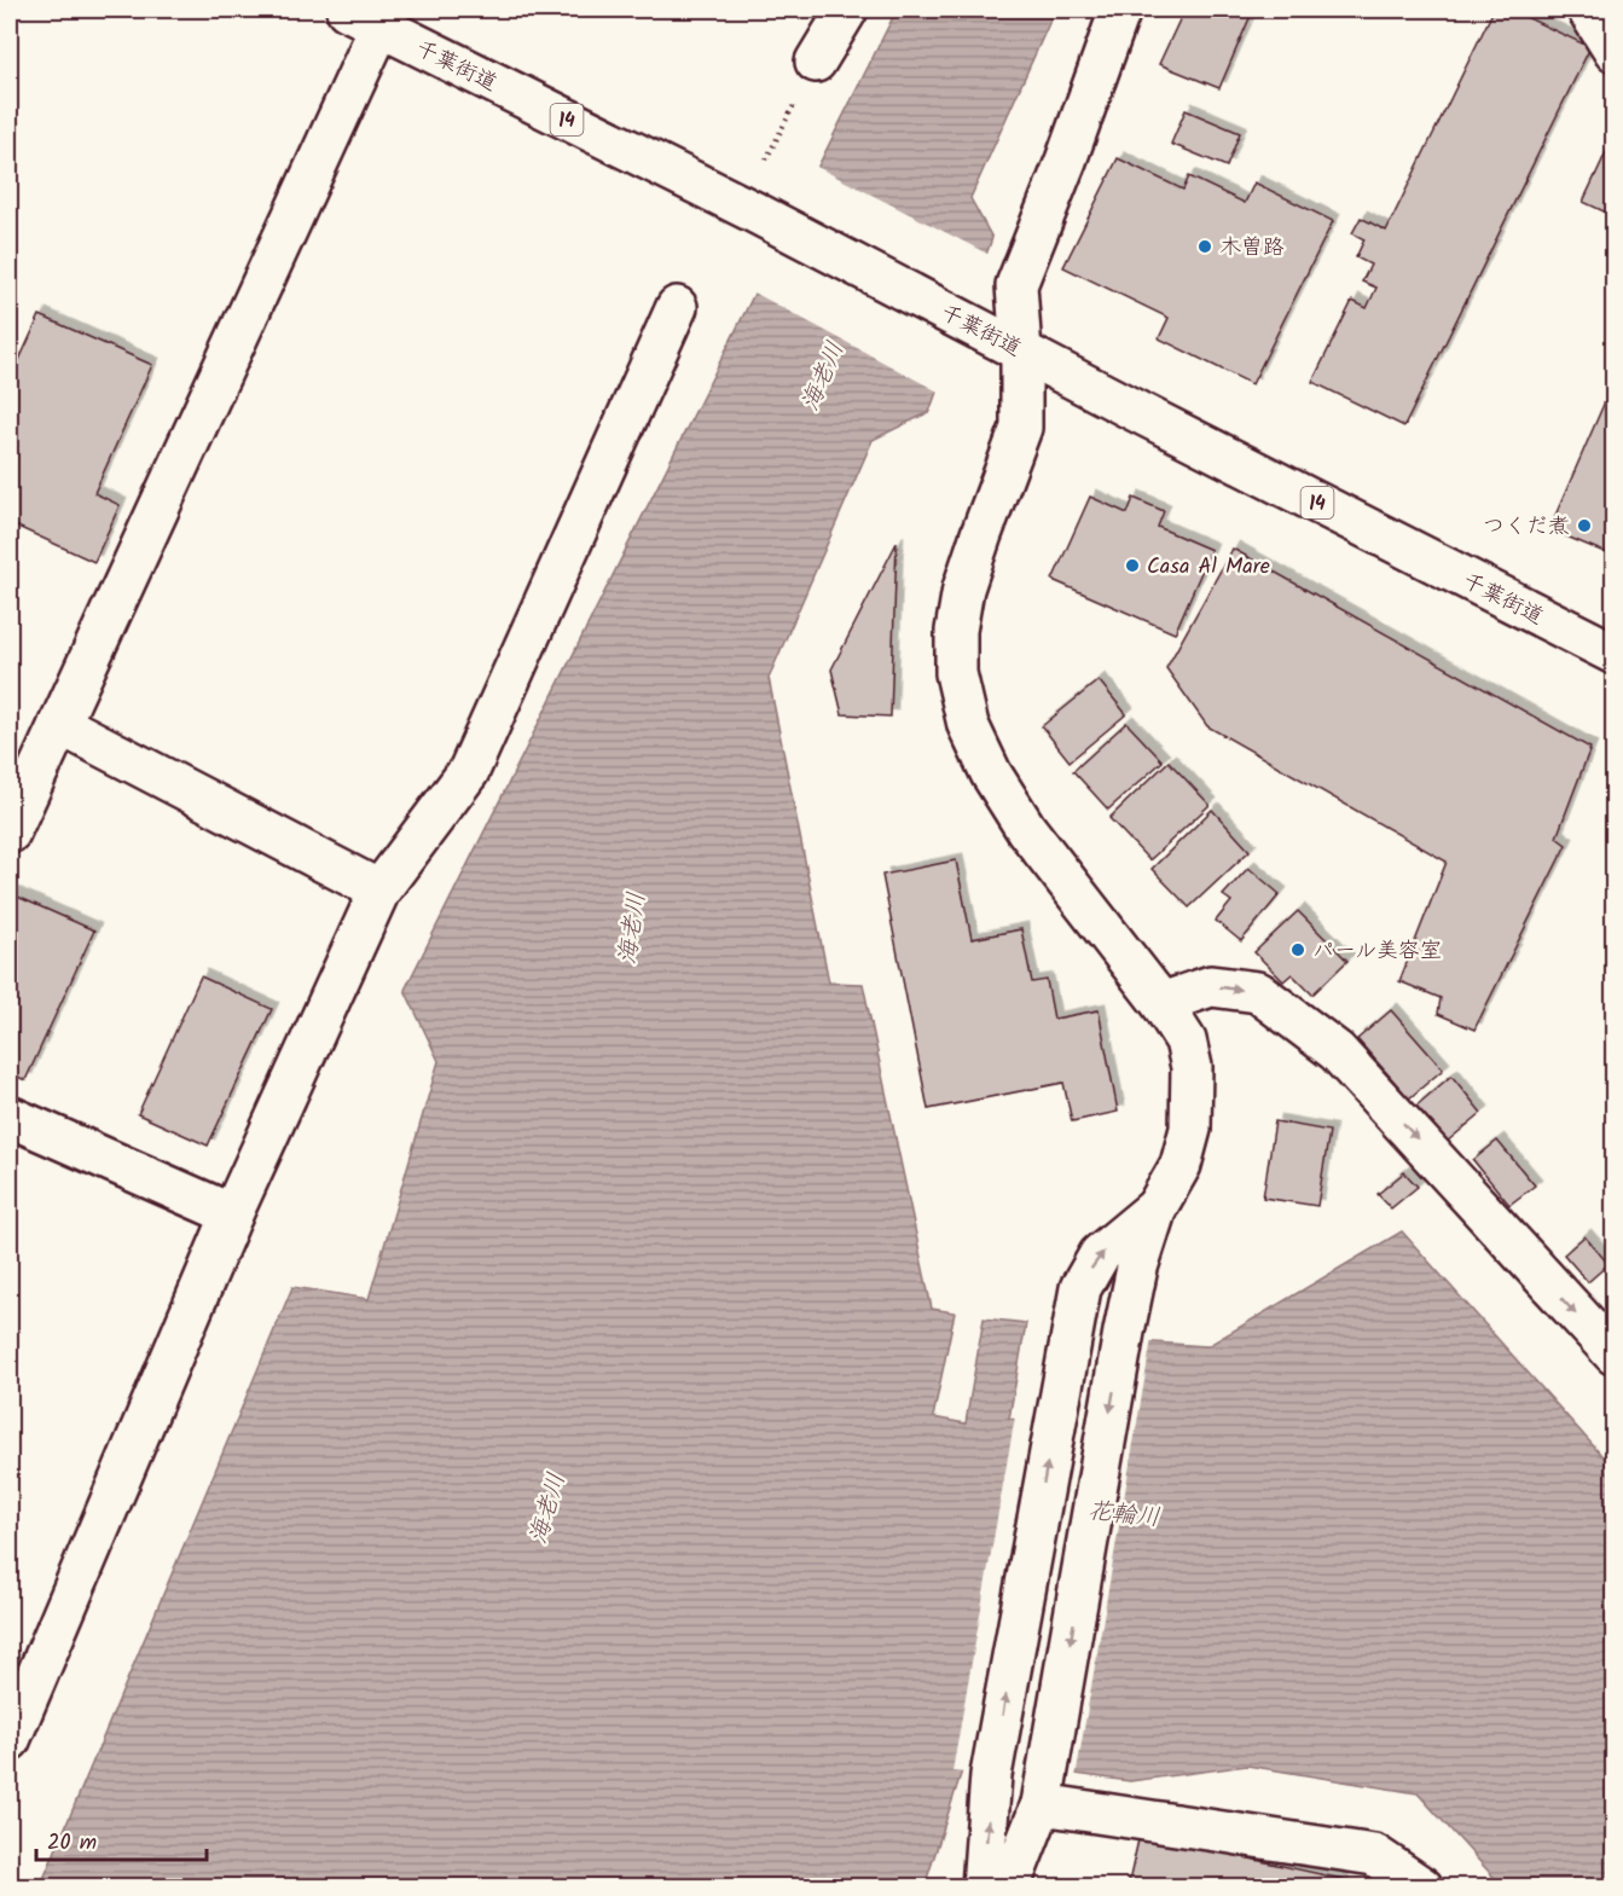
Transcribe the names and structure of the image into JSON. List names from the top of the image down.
{
  "streets": {
    "main road": ["千葉街道", "14"]
  },
  "water": ["海老川", "花輪川"],
  "places": [
    "木曽路",
    "つくだ煮",
    "Casa Al Mare",
    "パール美容室"
  ],
  "scale_bar": "20 m"
}
